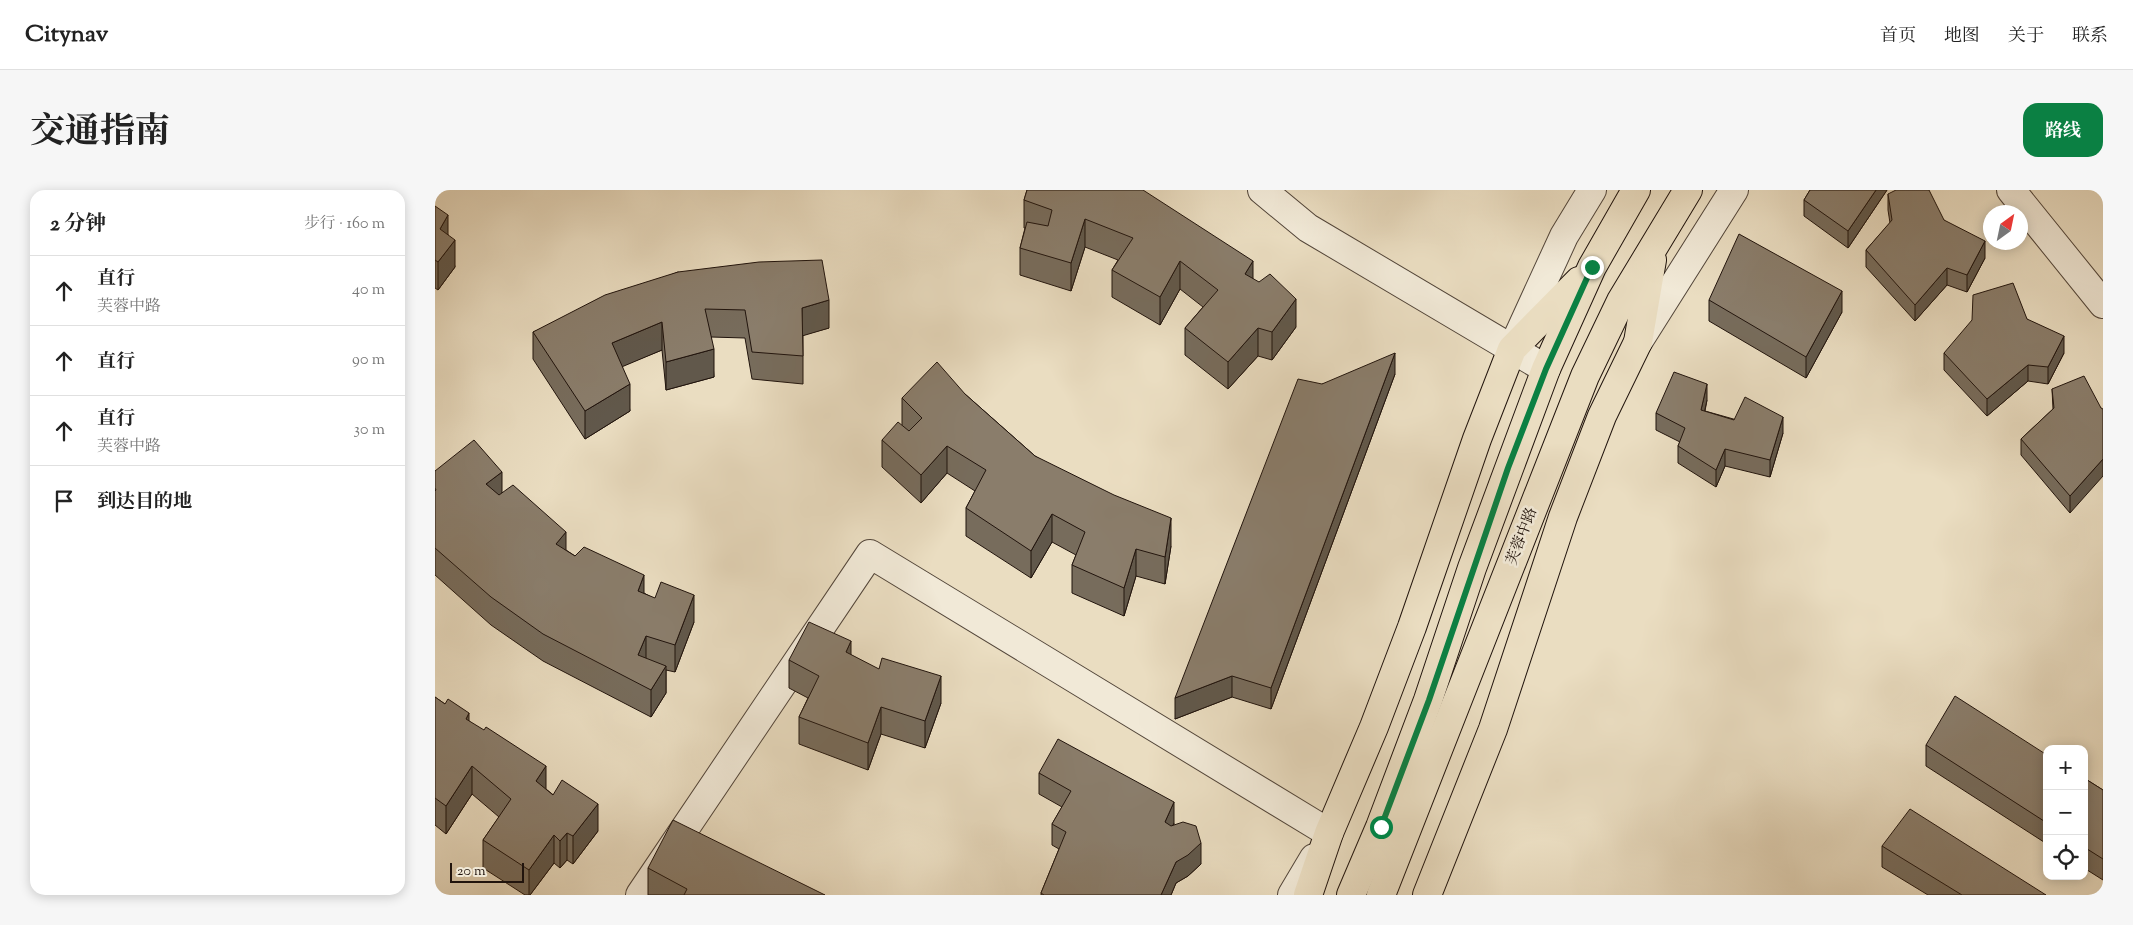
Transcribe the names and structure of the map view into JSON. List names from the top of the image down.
{
  "streets": {
    "main road": ["芙蓉中路"]
  },
  "scale_bar": "20 m",
  "north": "top right",
  "page": {
    "header": "Citynav",
    "nav": [
      "首页",
      "地图",
      "关于",
      "联系"
    ],
    "title": "交通指南",
    "buttons": "路线",
    "heading": ["2 分钟", "步行 · 160 m"],
    "list": [
      ["直行", "芙蓉中路", "40 m"],
      ["直行", "90 m"],
      ["直行", "芙蓉中路", "30 m"],
      "到达目的地"
    ],
    "map_buttons": ["+", "−"],
    "scale": "20 m"
  }
}
